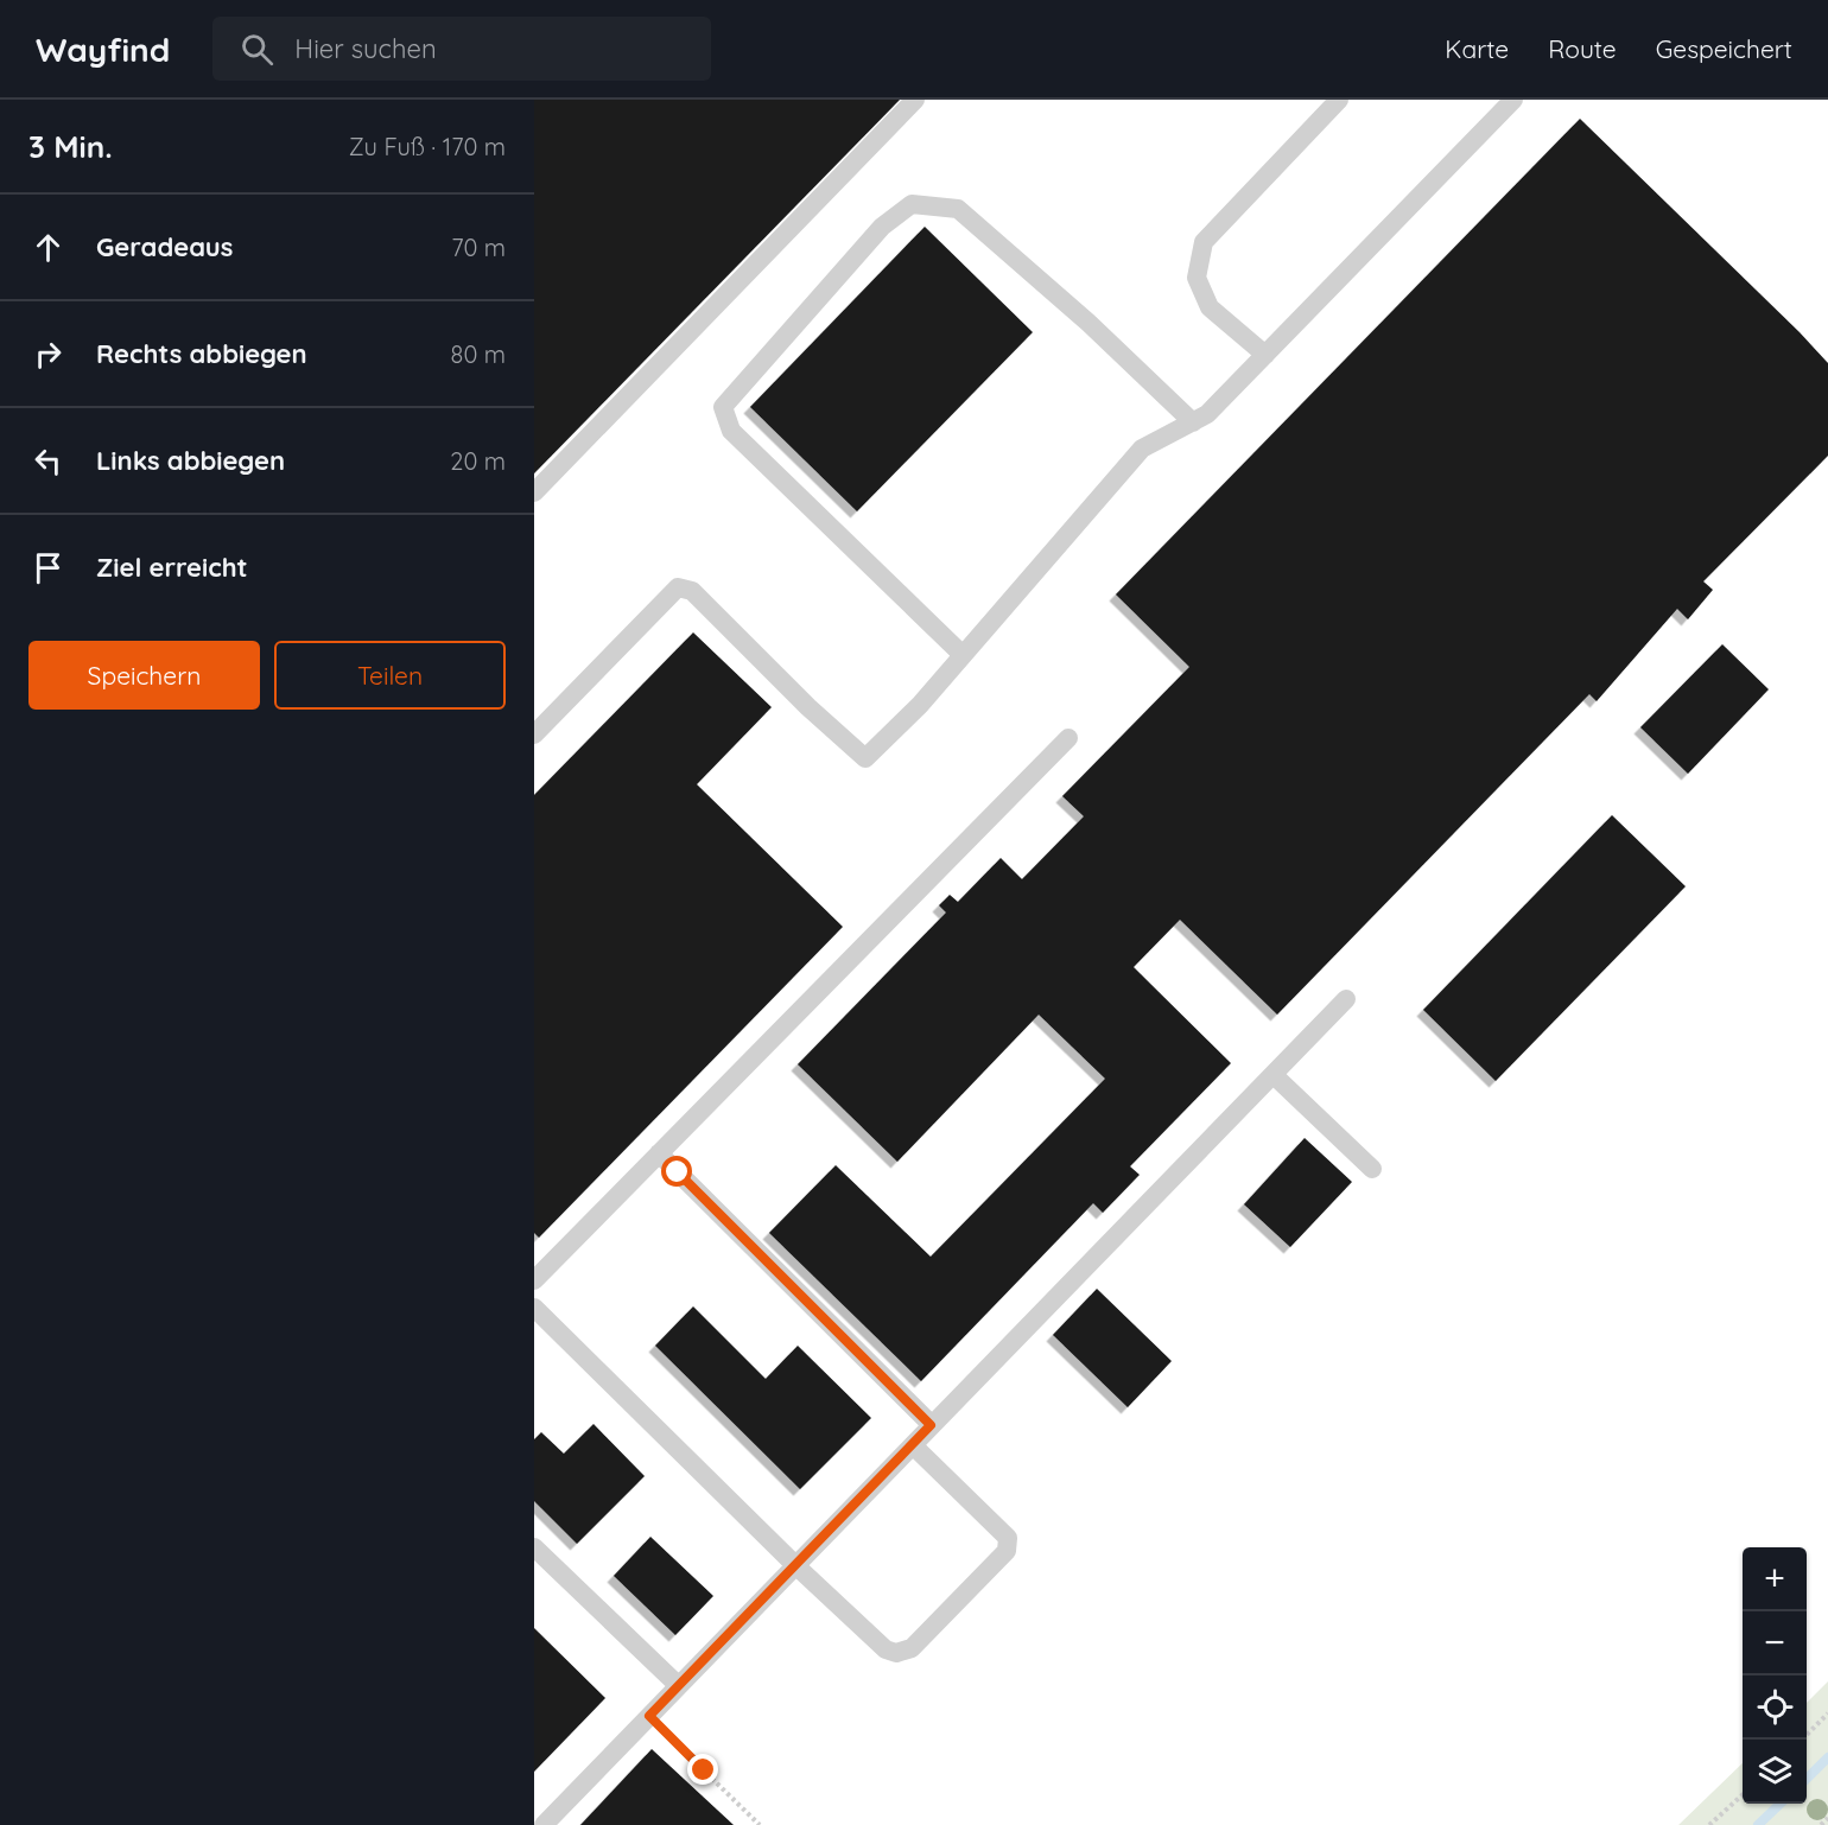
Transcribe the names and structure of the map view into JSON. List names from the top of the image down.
{
  "page": {
    "header": "Wayfind",
    "search": "Hier suchen",
    "nav": ["Karte", "Route", "Gespeichert"],
    "heading": ["3 Min.", "Zu Fuß · 170 m"],
    "list": [
      ["Geradeaus", "70 m"],
      ["Rechts abbiegen", "80 m"],
      ["Links abbiegen", "20 m"],
      "Ziel erreicht"
    ],
    "buttons": ["Speichern", "Teilen"],
    "map_buttons": ["+", "−"]
  }
}
